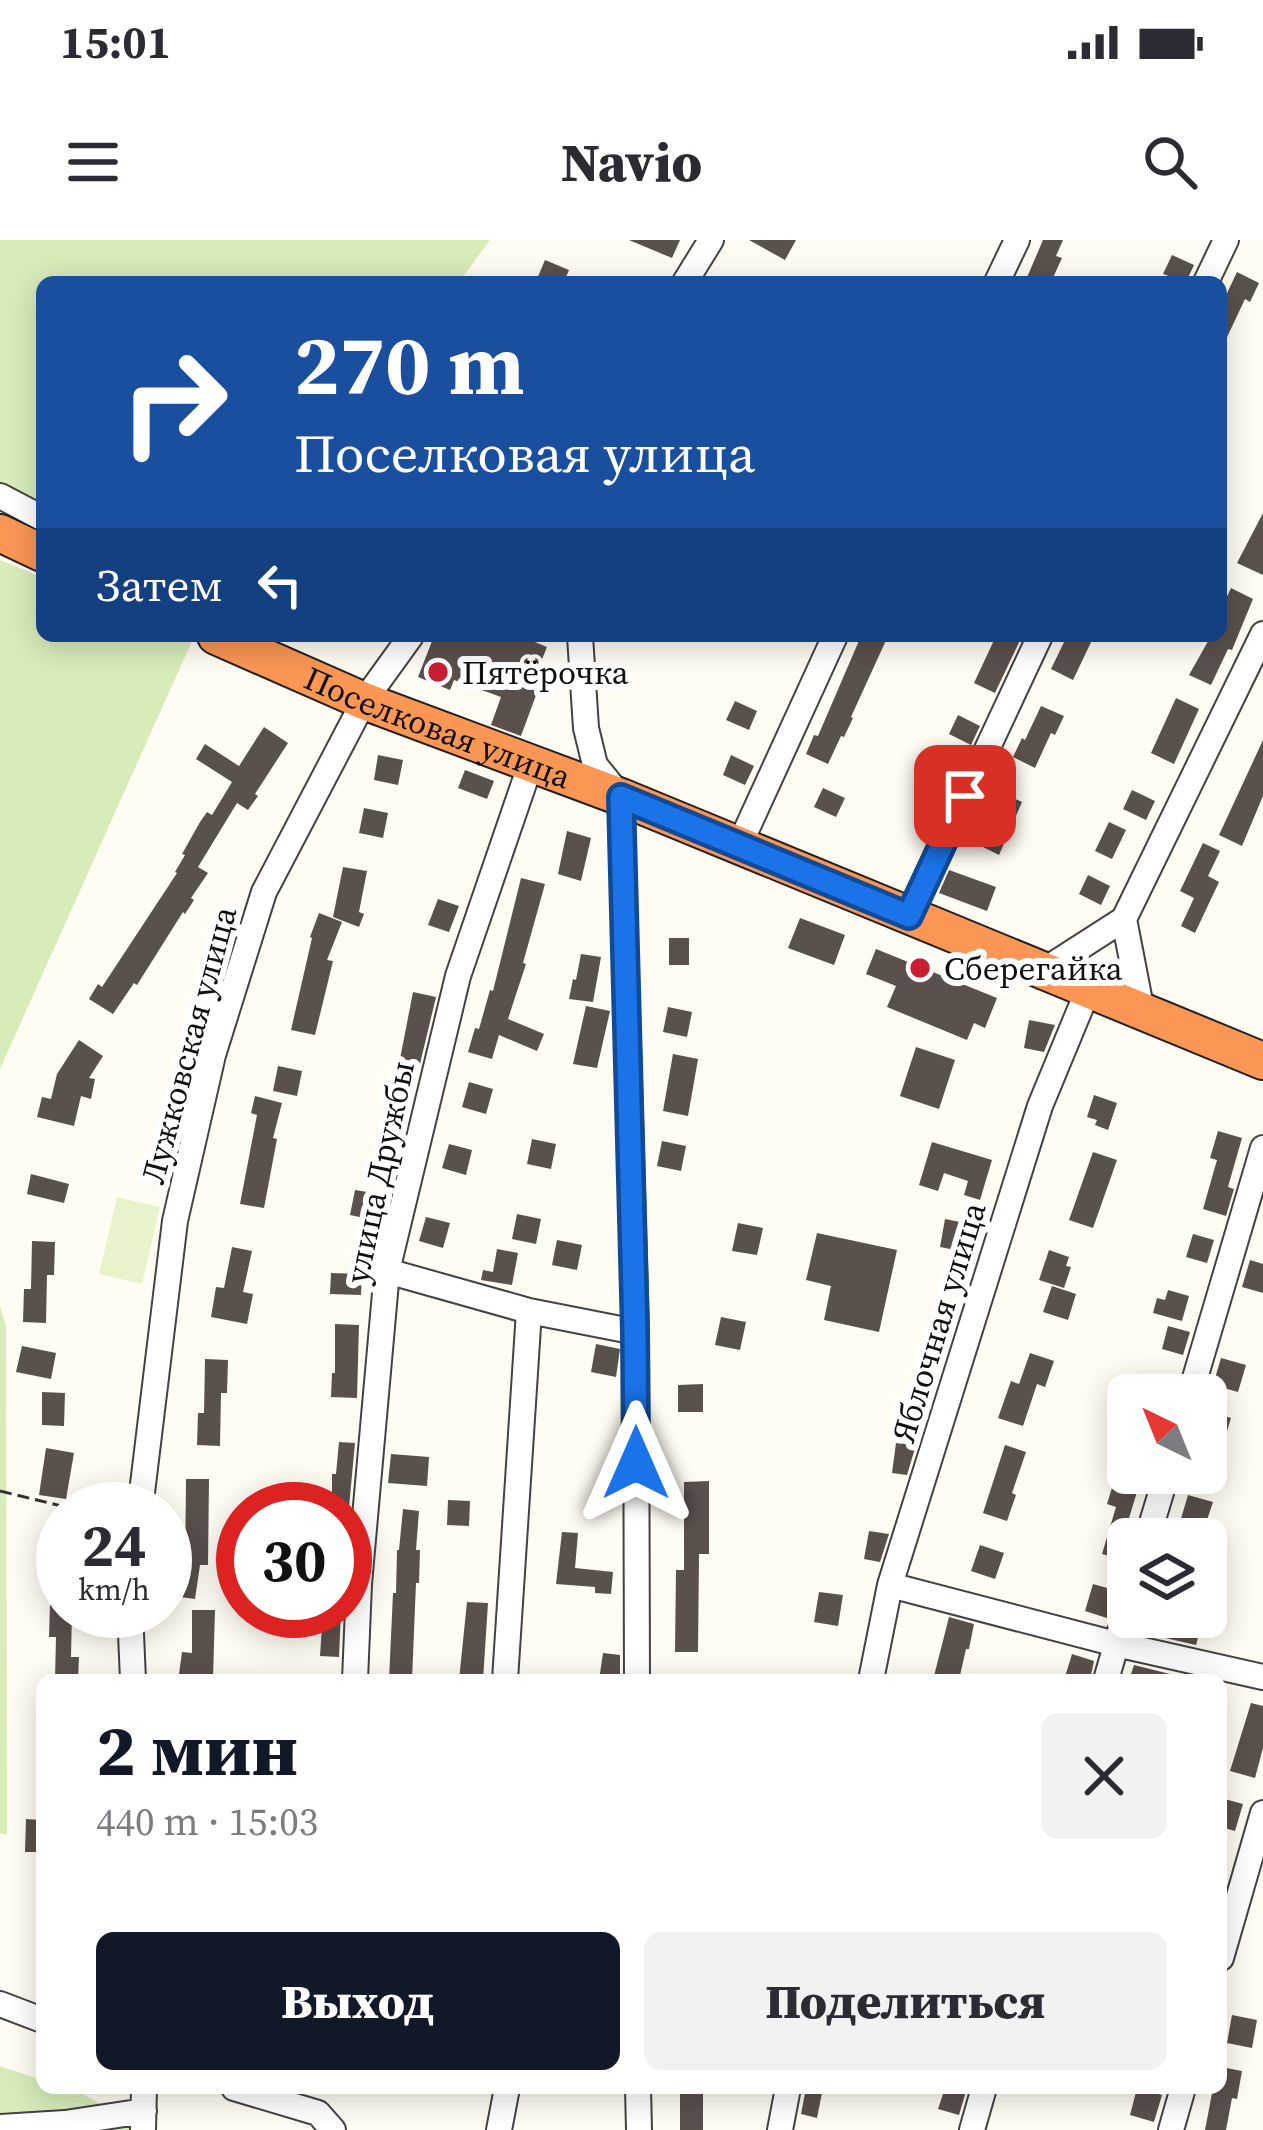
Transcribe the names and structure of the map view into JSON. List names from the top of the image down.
{
  "streets": {
    "highway": ["Поселковая улица"],
    "street": ["Лужковская улица", "улица Дружбы", "Яблочная улица"]
  },
  "crossings": [
    ["Поселковая улица", "Лужковская улица"],
    ["Поселковая улица", "улица Дружбы"],
    ["Поселковая улица", "Яблочная улица"]
  ],
  "places": ["Пятёрочка", "Сберегайка"],
  "north": "top left",
  "page": {
    "status": "15:01",
    "header": "Navio",
    "turn": ["270 m", "Поселковая улица"],
    "then": "Затем",
    "speed": "24 km/h",
    "limit": "30",
    "heading": ["2 мин", "440 m · 15:03"],
    "buttons": ["Выход", "Поделиться"]
  }
}
